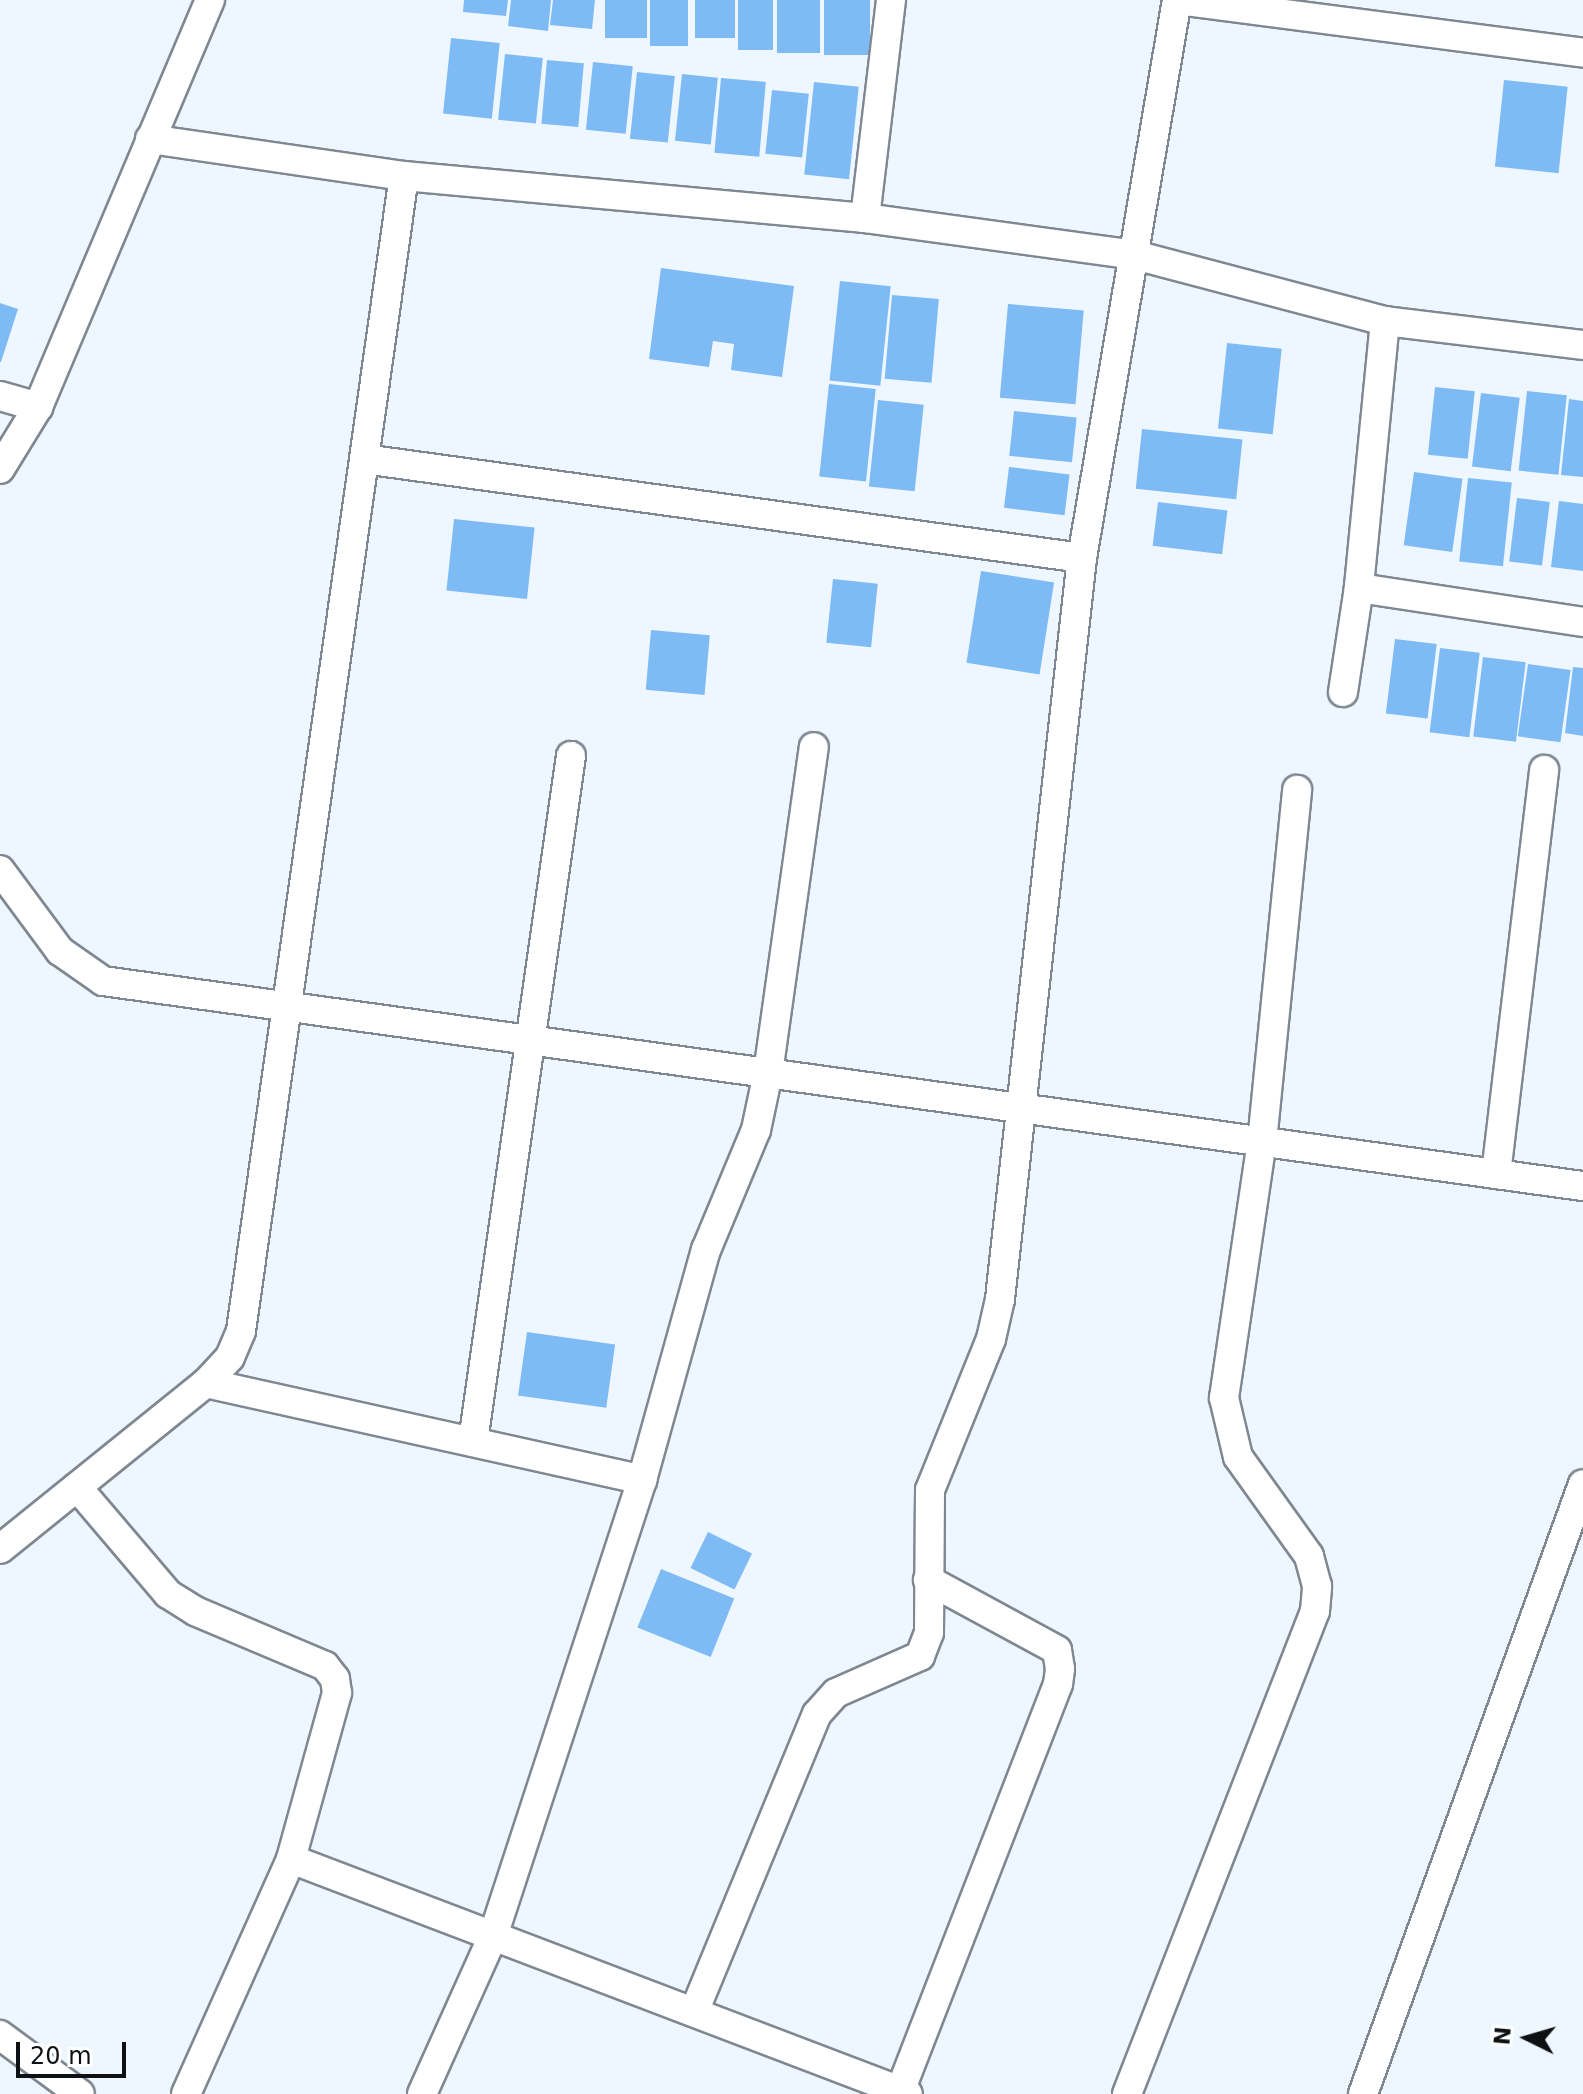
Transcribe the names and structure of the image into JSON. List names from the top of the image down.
{
  "scale_bar": "20 m",
  "north": "left"
}
